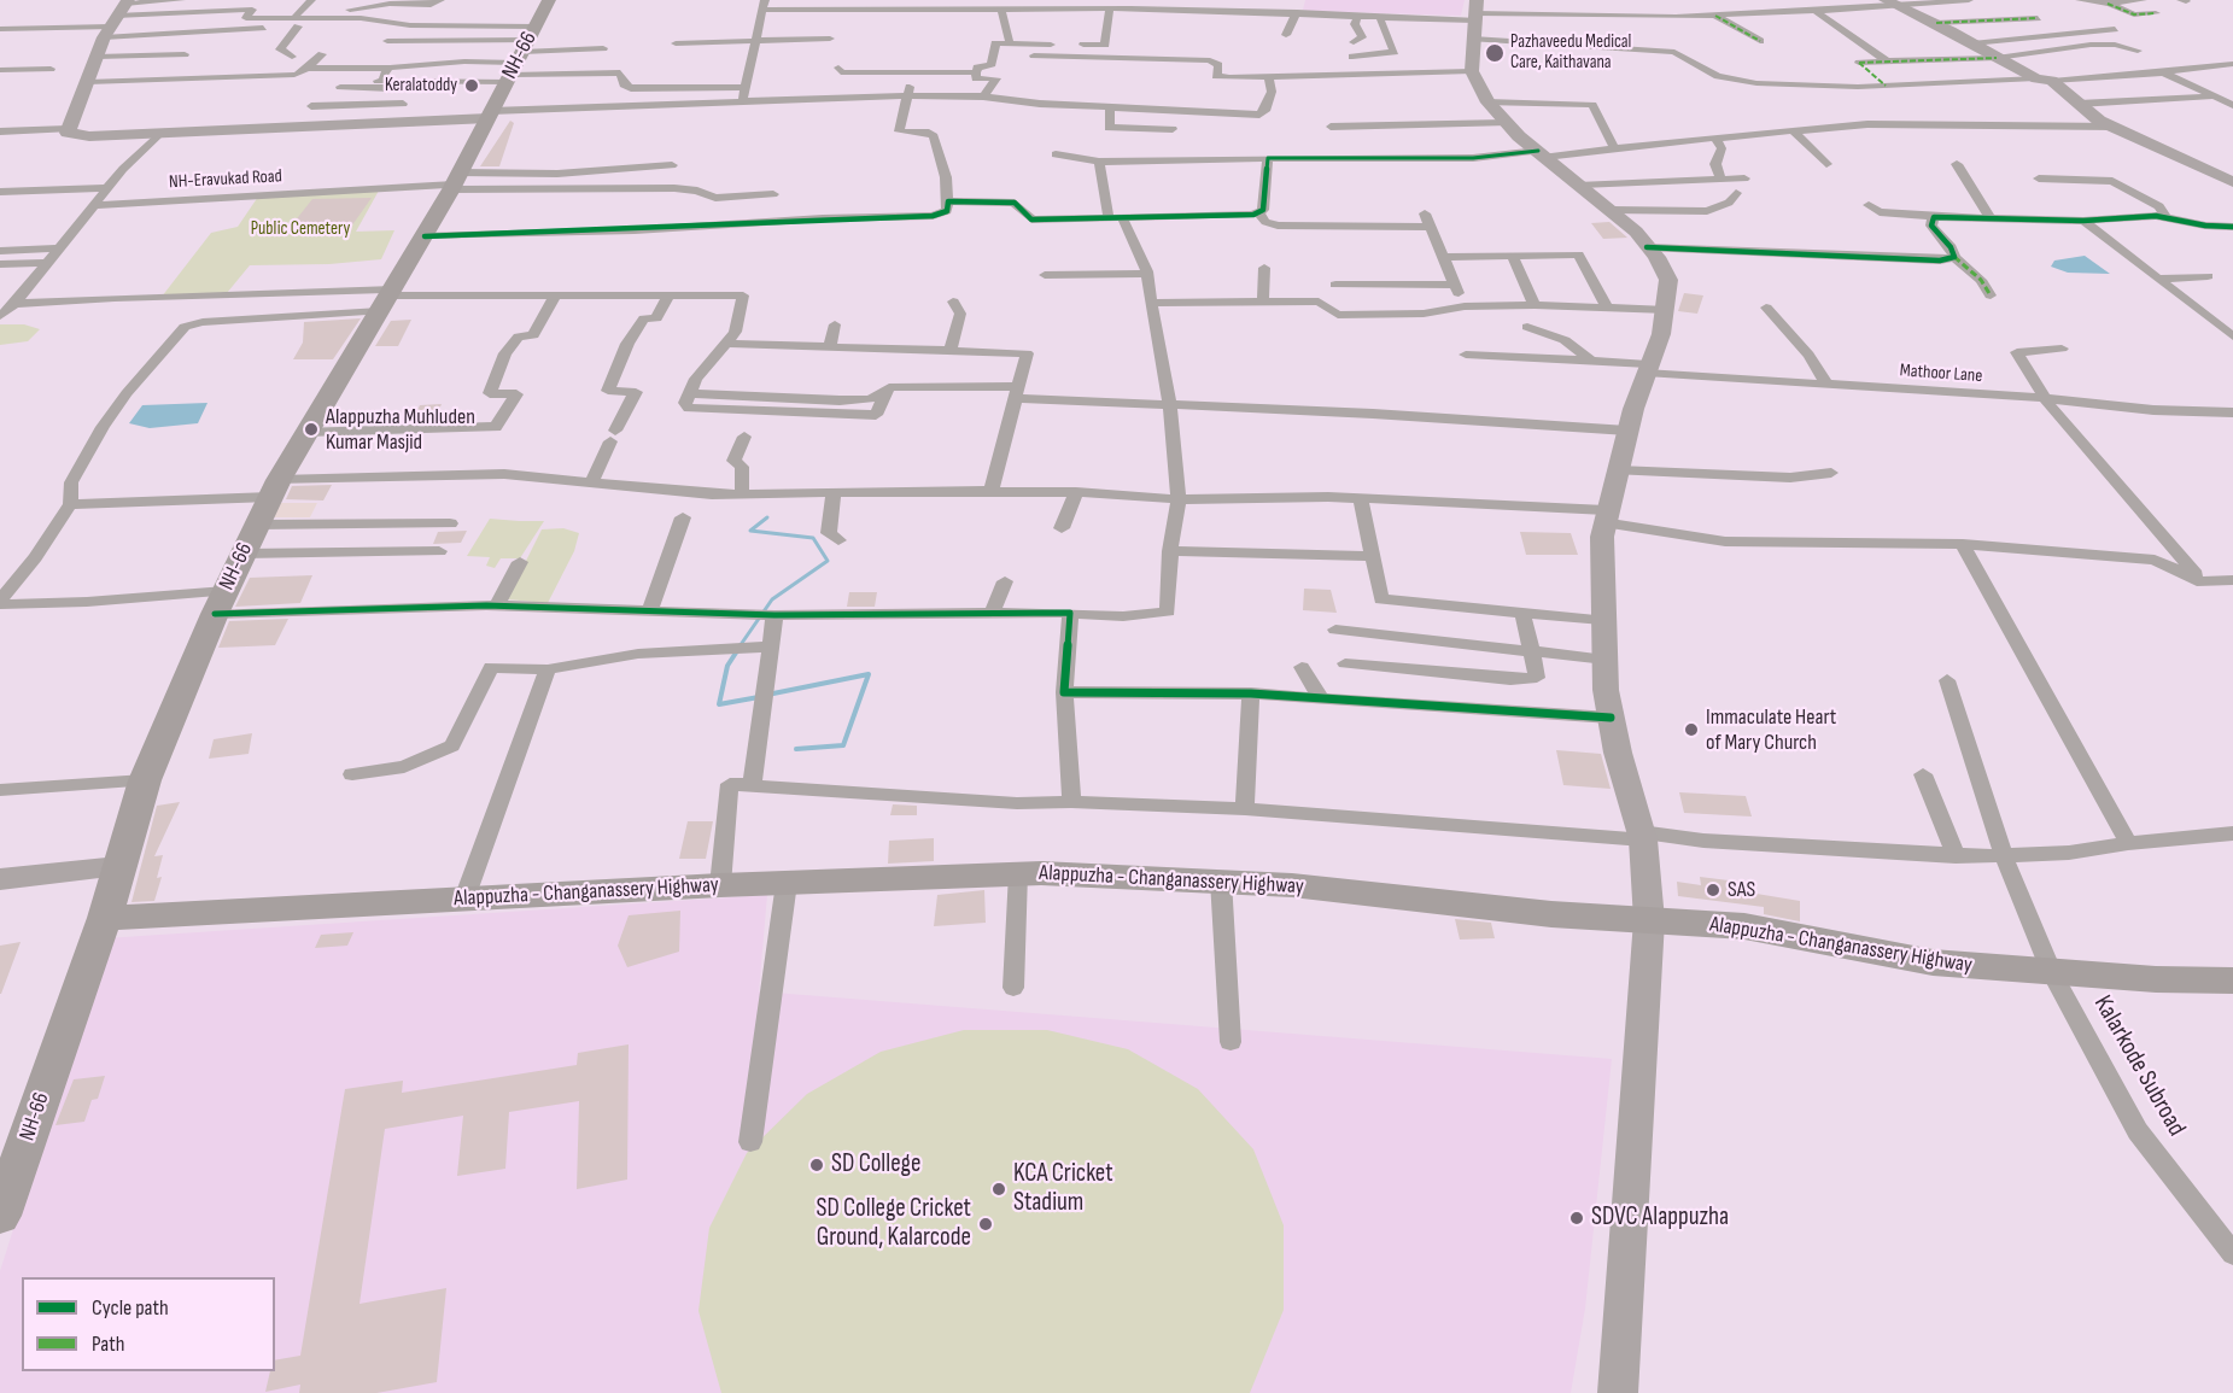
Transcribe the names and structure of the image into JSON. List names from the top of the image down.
{
  "streets": {
    "main road": ["NH-66", "Alappuzha - Changanassery Highway"],
    "street": ["NH-Eravukad Road", "Mathoor Lane", "Kalarkode Subroad"]
  },
  "crossings": [
    ["NH-66", "NH-Eravukad Road"],
    ["NH-66", "Alappuzha - Changanassery Highway"],
    ["Alappuzha - Changanassery Highway", "Kalarkode Subroad"]
  ],
  "parks": ["Public Cemetery"],
  "places": [
    "Pazhaveedu Medical Care, Kaithavana",
    "Keralatoddy",
    "Alappuzha Muhluden Kumar Masjid",
    "Immaculate Heart of Mary Church",
    "SAS",
    "SD College",
    "KCA Cricket Stadium",
    "SDVC Alappuzha",
    "SD College Cricket Ground, Kalarcode"
  ],
  "legend": ["Cycle path", "Path"]
}
